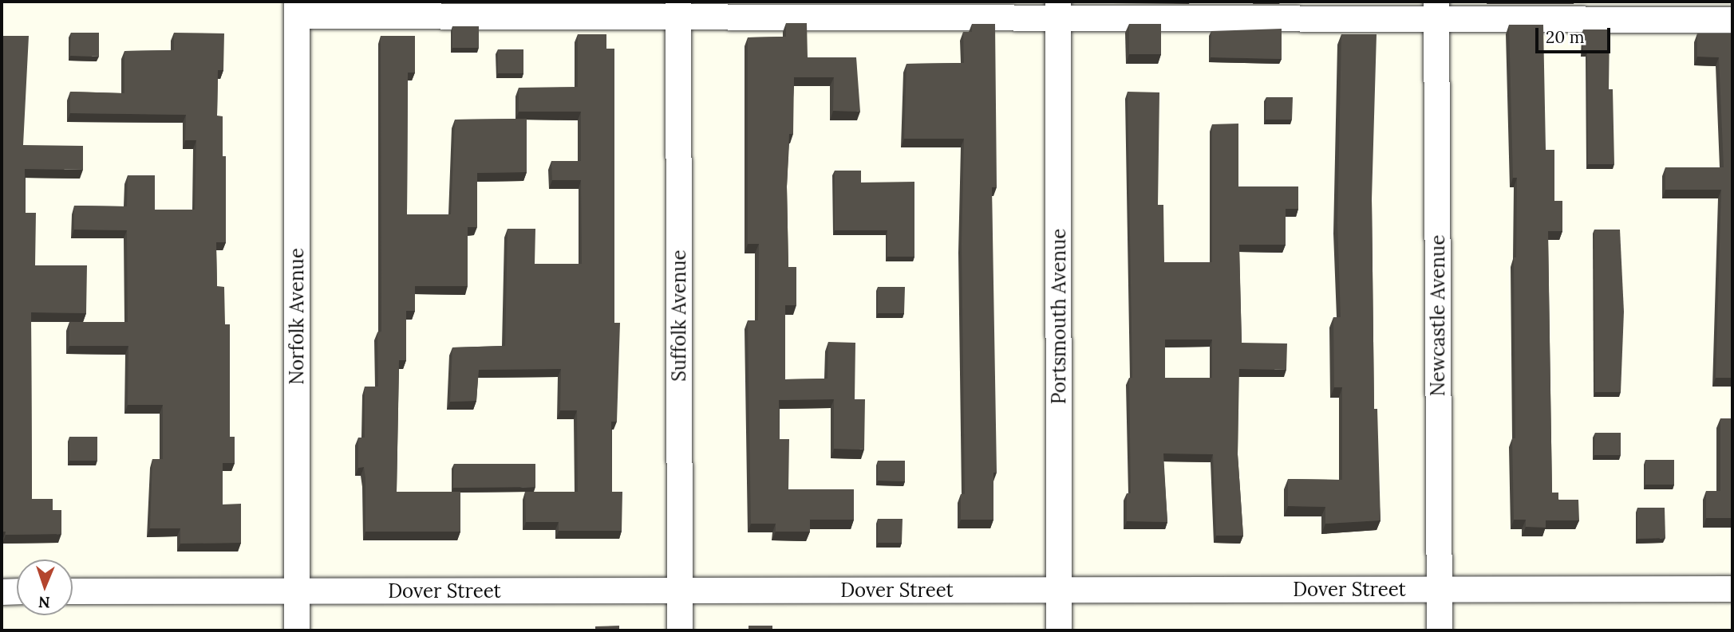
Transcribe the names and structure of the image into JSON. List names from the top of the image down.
{
  "streets": {
    "street": [
      "Suffolk Avenue",
      "Newcastle Avenue",
      "Norfolk Avenue",
      "Portsmouth Avenue",
      "Dover Street"
    ]
  },
  "crossings": [
    ["Suffolk Avenue", "Dover Street"],
    ["Newcastle Avenue", "Dover Street"],
    ["Norfolk Avenue", "Dover Street"],
    ["Portsmouth Avenue", "Dover Street"]
  ],
  "scale_bar": "20 m",
  "north": "bottom"
}
